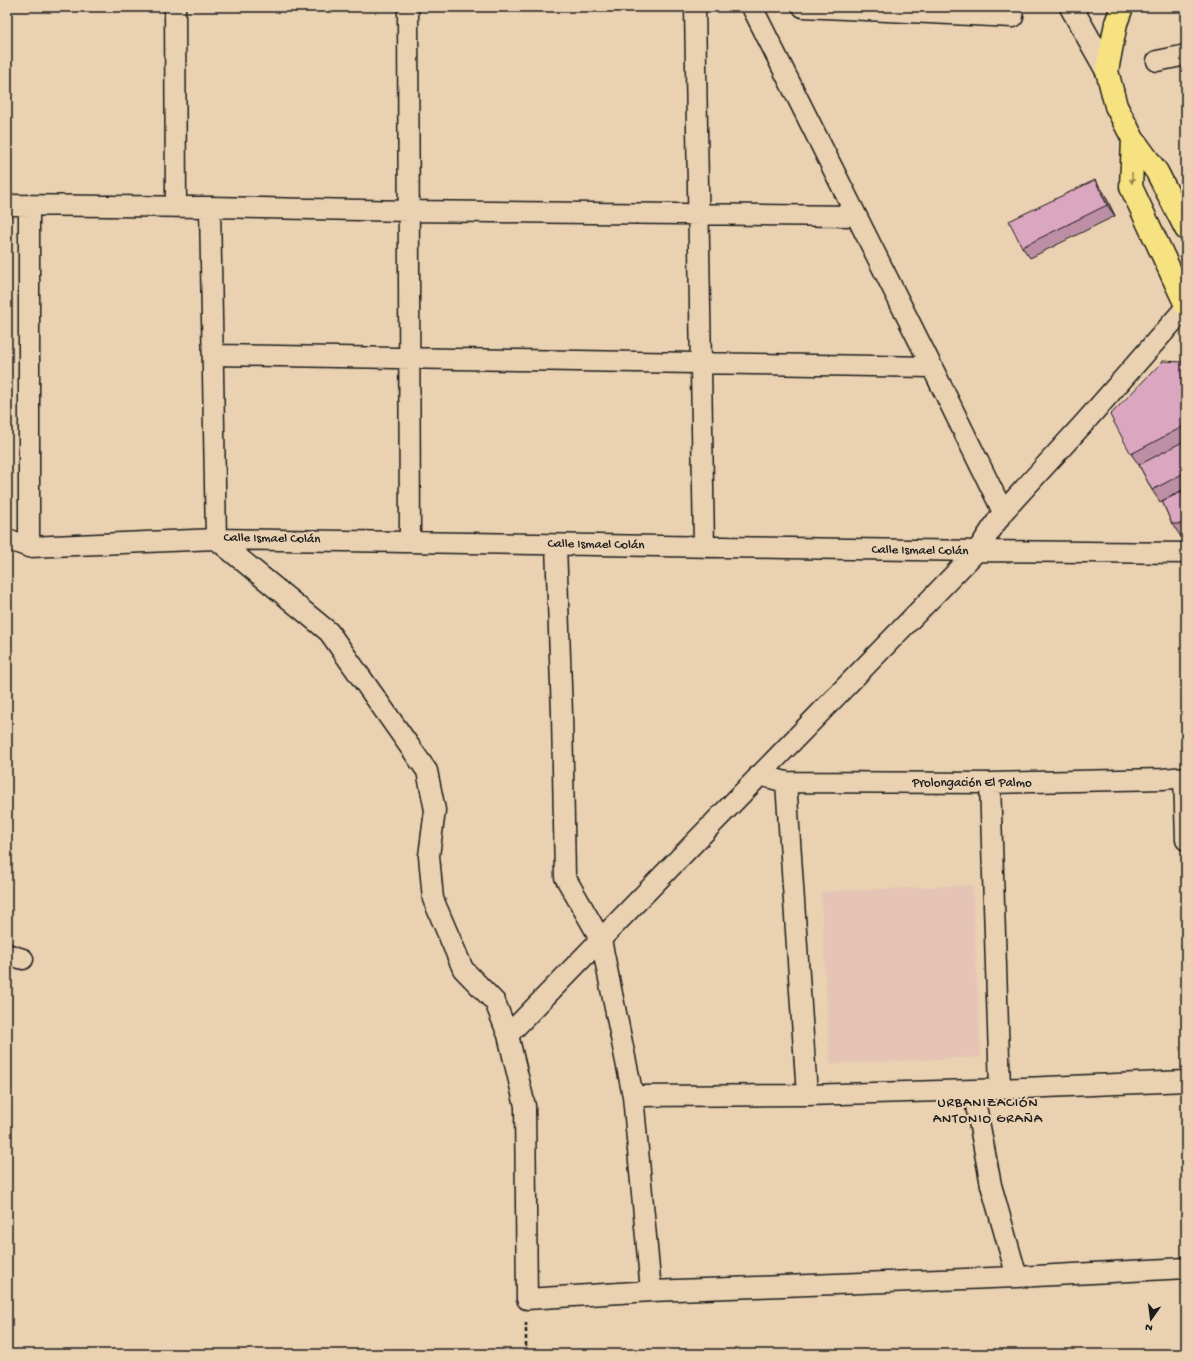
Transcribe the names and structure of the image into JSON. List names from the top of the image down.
{
  "streets": {
    "street": ["Calle Ismael Colán", "Prolongación El Palmo"]
  },
  "districts": ["URBANIZACIÓN ANTONIO GRAÑA"],
  "north": "bottom"
}
